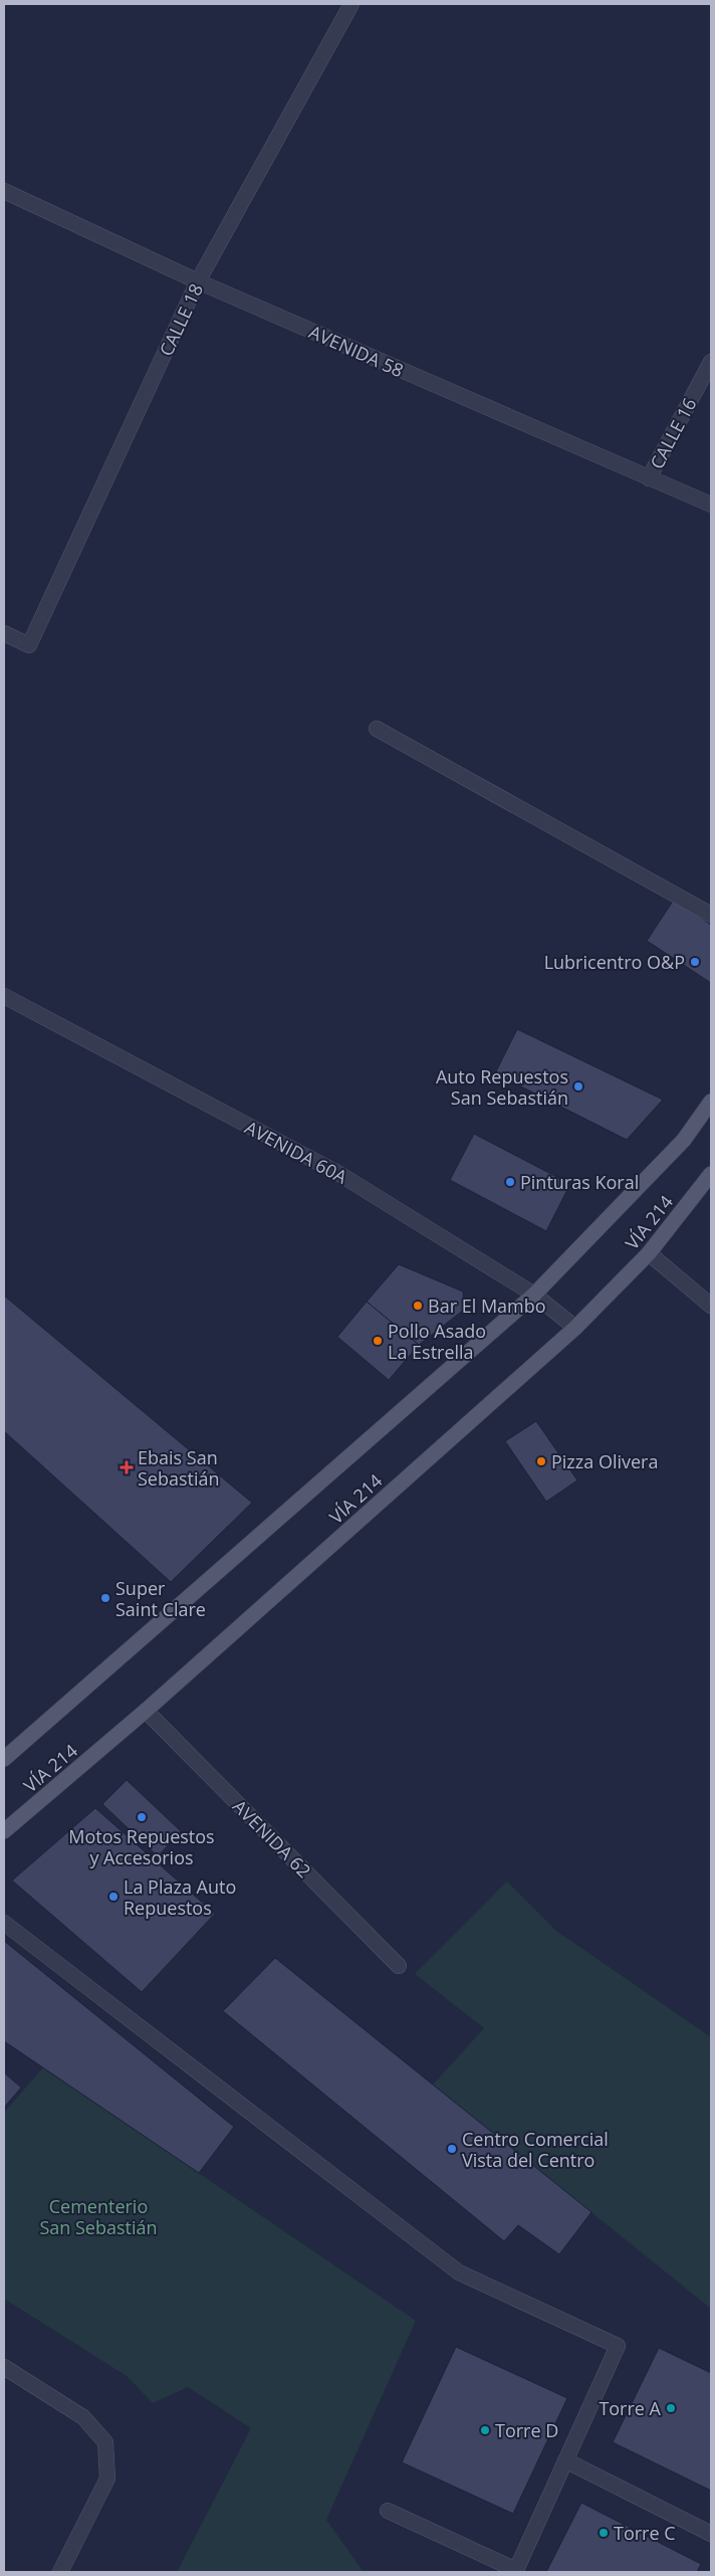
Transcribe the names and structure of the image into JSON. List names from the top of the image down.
{
  "streets": {
    "main road": ["VÍA 214"],
    "street": [
      "CALLE 18",
      "AVENIDA 58",
      "CALLE 16",
      "AVENIDA 60A",
      "AVENIDA 62"
    ]
  },
  "crossings": [
    ["CALLE 18", "AVENIDA 58"],
    ["AVENIDA 58", "CALLE 16"],
    ["AVENIDA 60A", "VÍA 214"],
    ["VÍA 214", "AVENIDA 62"]
  ],
  "parks": ["Cementerio San Sebastián"],
  "places": {
    "other": [
      "Lubricentro O&P",
      "Auto Repuestos San Sebastián",
      "Pinturas Koral",
      "Bar El Mambo",
      "Pollo Asado La Estrella",
      "Pizza Olivera",
      "Super Saint Clare",
      "Motos Repuestos y Accesorios",
      "La Plaza Auto Repuestos",
      "Centro Comercial Vista del Centro",
      "Torre A",
      "Torre D",
      "Torre C"
    ],
    "health": ["Ebais San Sebastián"]
  }
}
